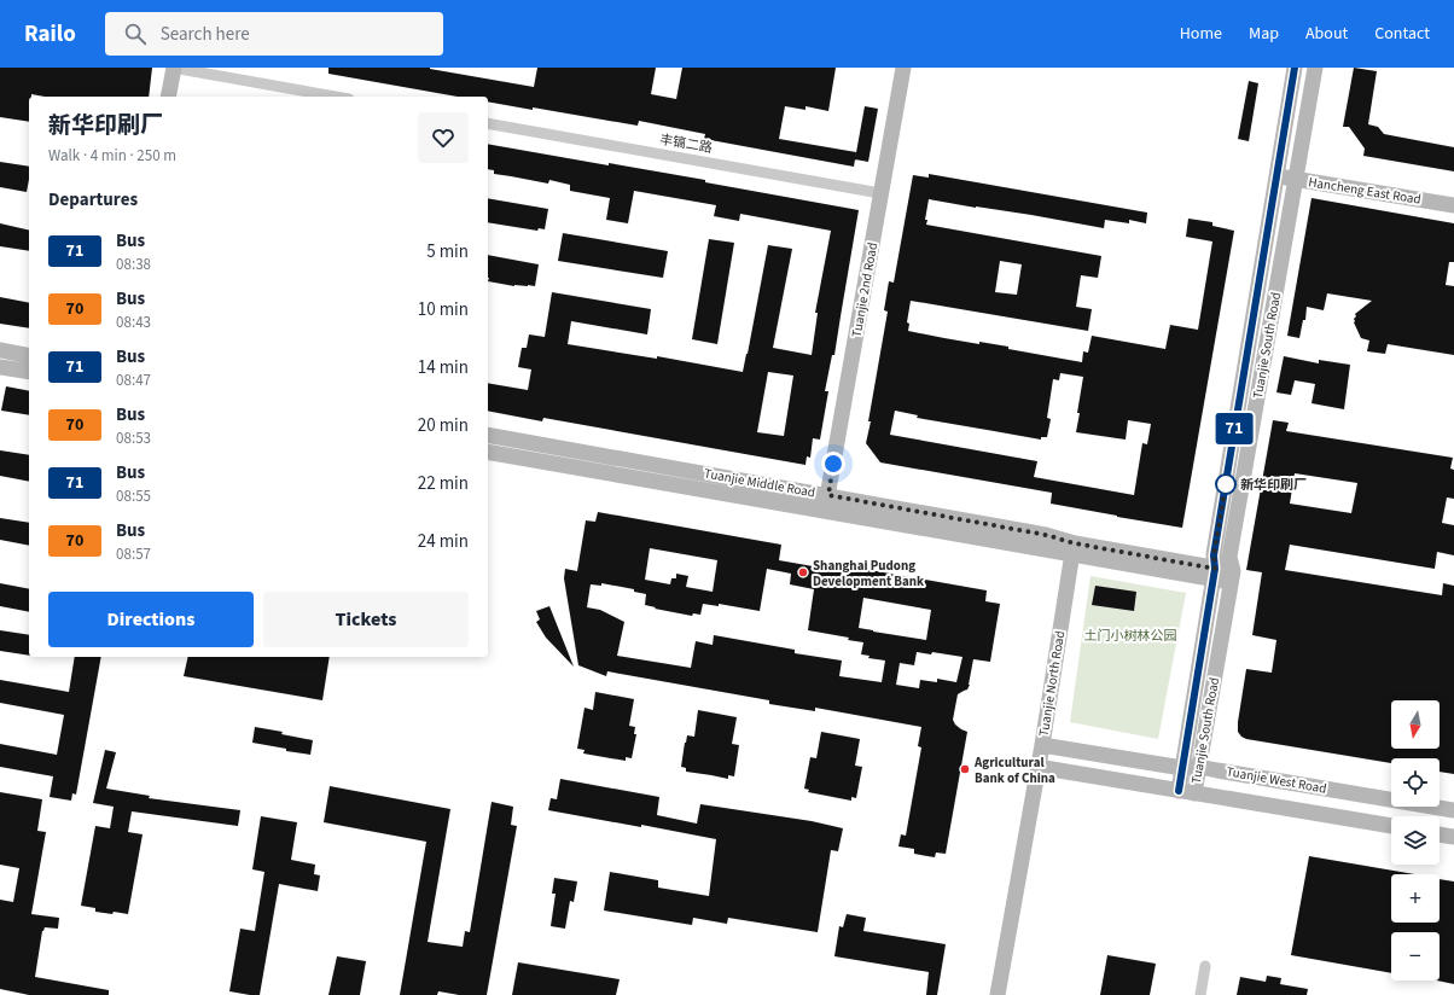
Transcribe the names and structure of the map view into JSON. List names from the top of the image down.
{
  "streets": {
    "street": [
      "丰镐二路",
      "Hancheng East Road",
      "Tuanjie 2nd Road",
      "Tuanjie South Road",
      "Tuanjie Middle Road",
      "Tuanjie North Road",
      "Tuanjie West Road"
    ]
  },
  "crossings": [
    ["丰镐二路", "Tuanjie 2nd Road"],
    ["Hancheng East Road", "Tuanjie South Road"],
    ["Tuanjie 2nd Road", "Tuanjie Middle Road"],
    ["Tuanjie South Road", "Tuanjie Middle Road"],
    ["Tuanjie South Road", "Tuanjie West Road"],
    ["Tuanjie Middle Road", "Tuanjie North Road"],
    ["Tuanjie North Road", "Tuanjie West Road"]
  ],
  "parks": ["土门小树林公园"],
  "places": ["新华印刷厂", "Shanghai Pudong Development Bank", "Agricultural Bank of China"],
  "lines": ["bus line 71"],
  "north": "bottom",
  "page": {
    "header": "Railo",
    "search": "Search here",
    "nav": [
      "Home",
      "Map",
      "About",
      "Contact"
    ],
    "on_map": "71",
    "heading": [
      ["新华印刷厂", "Walk · 4 min · 250 m"],
      "Departures"
    ],
    "list": [
      {
        "mark": "71",
        "name": "Bus",
        "note": "08:38",
        "value": "5 min"
      },
      {
        "mark": "70",
        "name": "Bus",
        "note": "08:43",
        "value": "10 min"
      },
      {
        "mark": "71",
        "name": "Bus",
        "note": "08:47",
        "value": "14 min"
      },
      {
        "mark": "70",
        "name": "Bus",
        "note": "08:53",
        "value": "20 min"
      },
      {
        "mark": "71",
        "name": "Bus",
        "note": "08:55",
        "value": "22 min"
      },
      {
        "mark": "70",
        "name": "Bus",
        "note": "08:57",
        "value": "24 min"
      }
    ],
    "buttons": ["Directions", "Tickets"],
    "map_buttons": ["+", "−"]
  }
}
